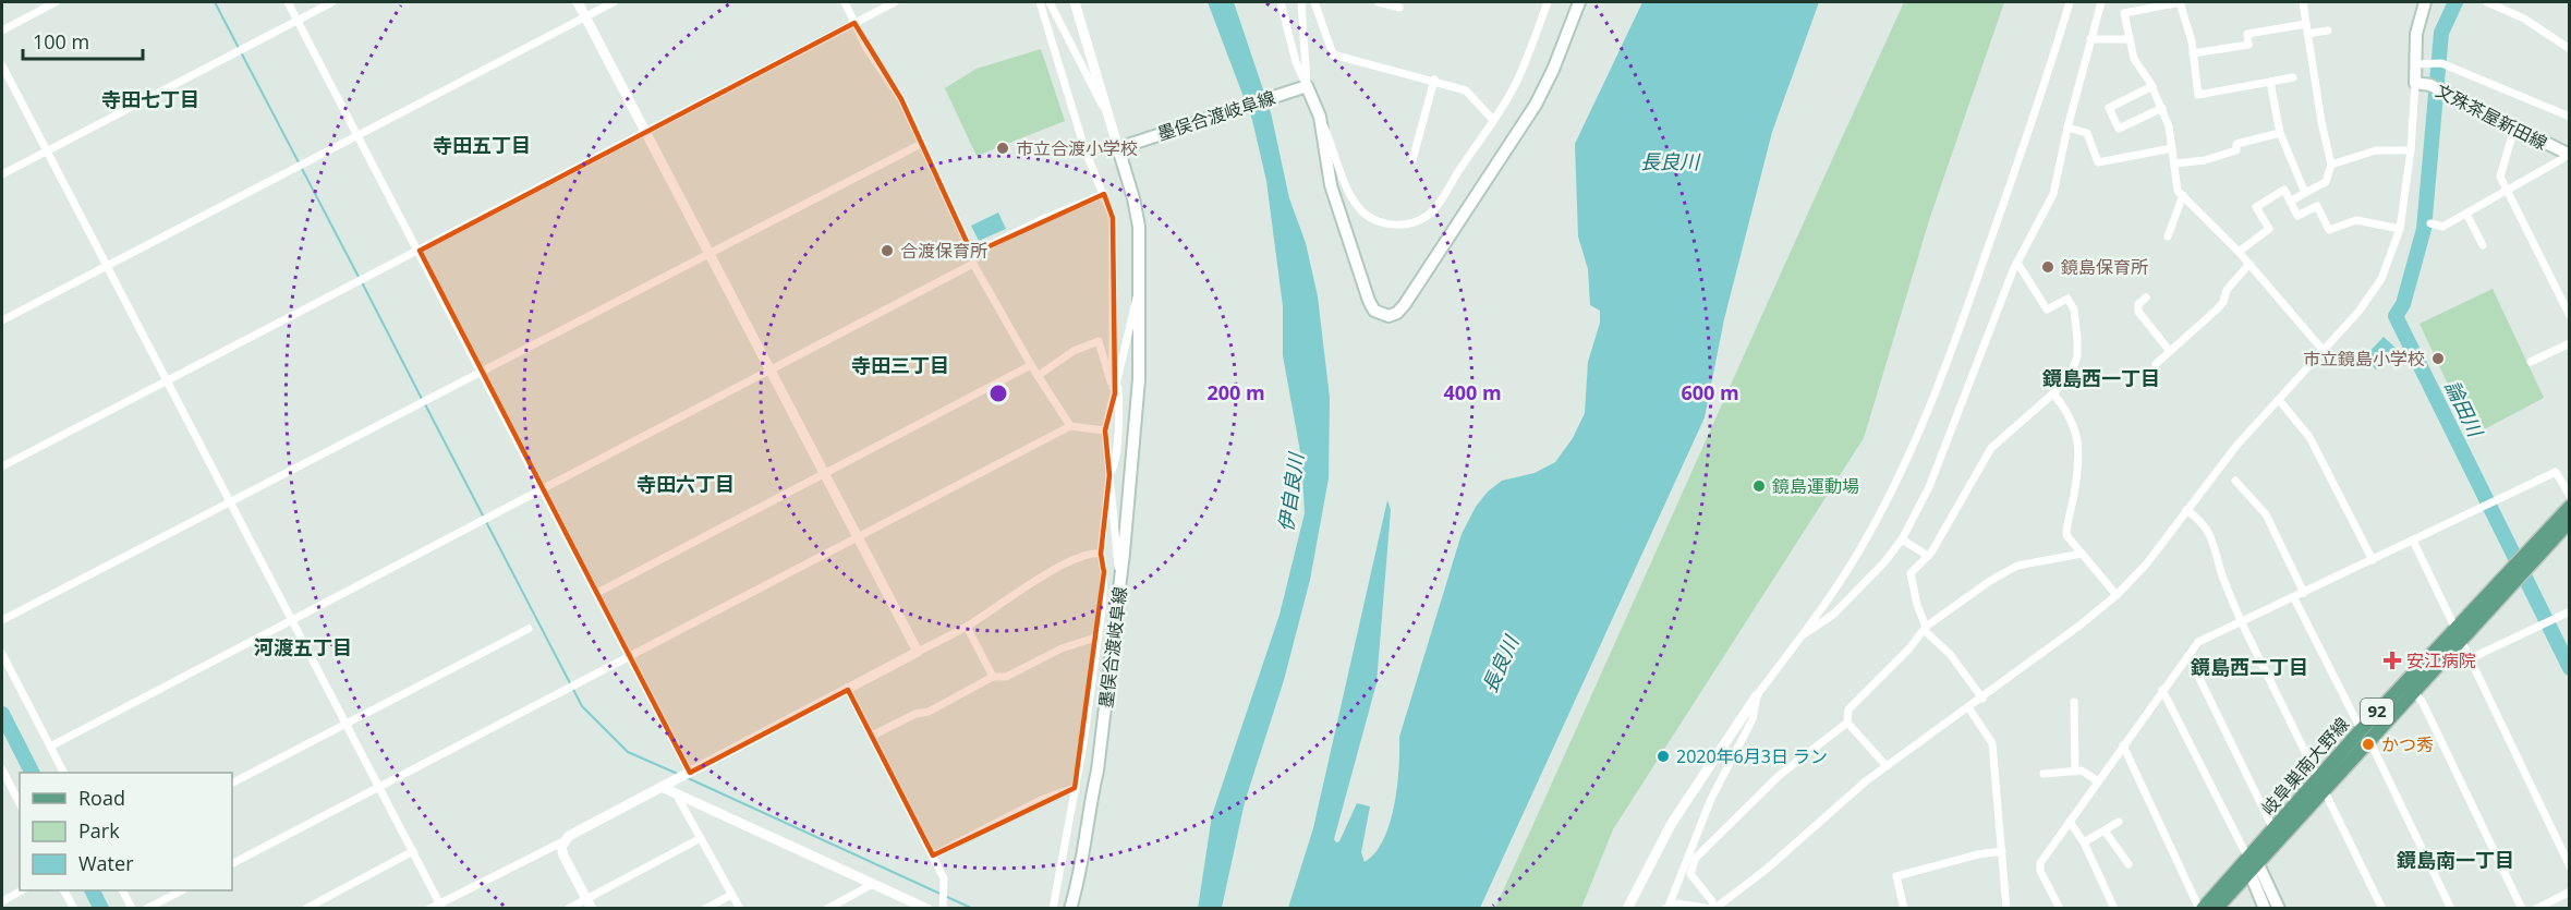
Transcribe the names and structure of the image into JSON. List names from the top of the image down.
{
  "streets": {
    "main road": [
      "墨俣合渡岐阜線",
      "文殊茶屋新田線",
      "92",
      "岐阜巣南大野線"
    ]
  },
  "districts": [
    "寺田七丁目",
    "寺田五丁目",
    "寺田三丁目",
    "鏡島西一丁目",
    "寺田六丁目",
    "河渡五丁目",
    "鏡島西二丁目",
    "鏡島南一丁目"
  ],
  "water": ["長良川", "論田川", "伊自良川"],
  "places": {
    "other": [
      "市立合渡小学校",
      "合渡保育所",
      "鏡島保育所",
      "市立鏡島小学校",
      "鏡島運動場",
      "かつ秀",
      "2020年6月3日 ラン"
    ],
    "health": ["安江病院"]
  },
  "legend": ["Road", "Park", "Water"],
  "scale_bar": "100 m",
  "rings": ["200 m", "400 m", "600 m"]
}
